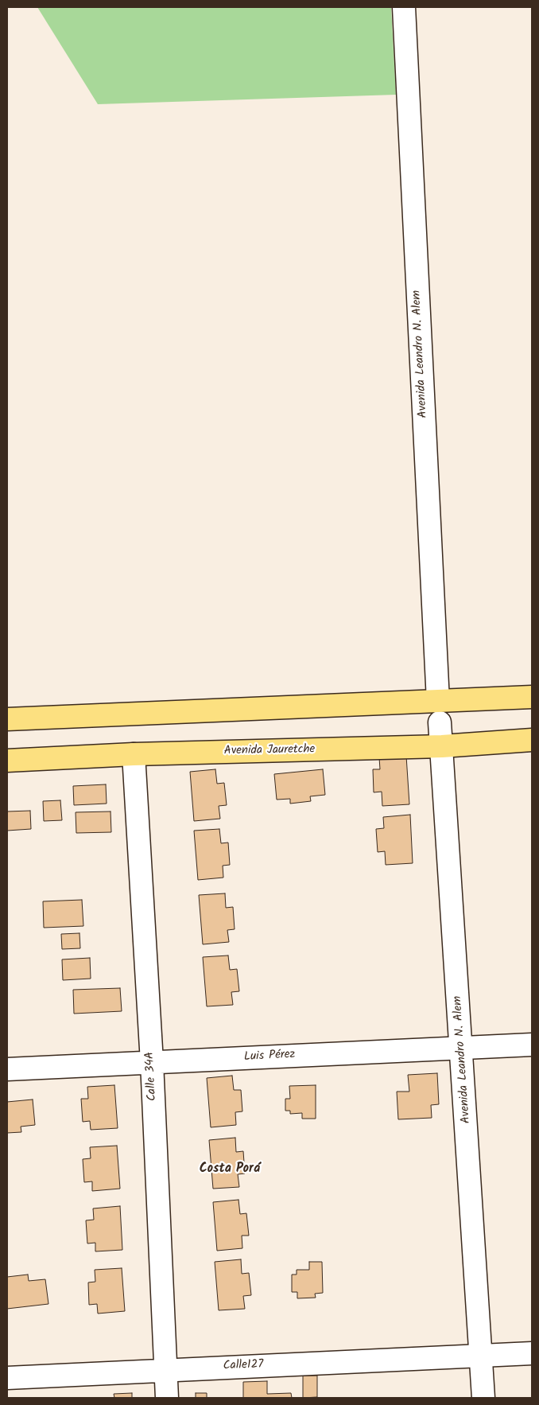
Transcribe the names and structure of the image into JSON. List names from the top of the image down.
{
  "streets": {
    "main road": ["Avenida Jauretche"],
    "street": [
      "Avenida Leandro N. Alem",
      "Luis Pérez",
      "Calle 34A",
      "Calle127"
    ]
  },
  "crossings": [
    ["Avenida Leandro N. Alem", "Avenida Jauretche"],
    ["Avenida Leandro N. Alem", "Luis Pérez"],
    ["Avenida Leandro N. Alem", "Calle127"],
    ["Avenida Jauretche", "Calle 34A"],
    ["Luis Pérez", "Calle 34A"],
    ["Calle 34A", "Calle127"]
  ],
  "districts": ["Costa Porá"]
}
